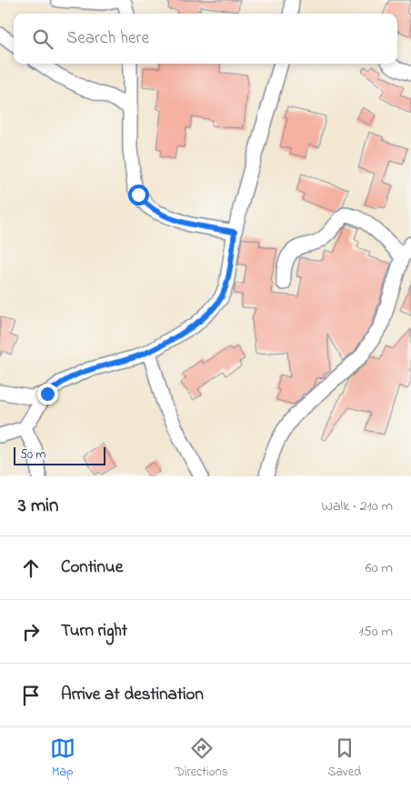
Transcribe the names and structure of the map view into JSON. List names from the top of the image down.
{
  "scale_bar": "50 m",
  "page": {
    "search": "Search here",
    "scale": "50 m",
    "heading": ["3 min", "Walk · 210 m"],
    "list": [
      ["Continue", "60 m"],
      ["Turn right", "150 m"],
      "Arrive at destination"
    ],
    "nav": ["Map", "Directions", "Saved"]
  }
}
